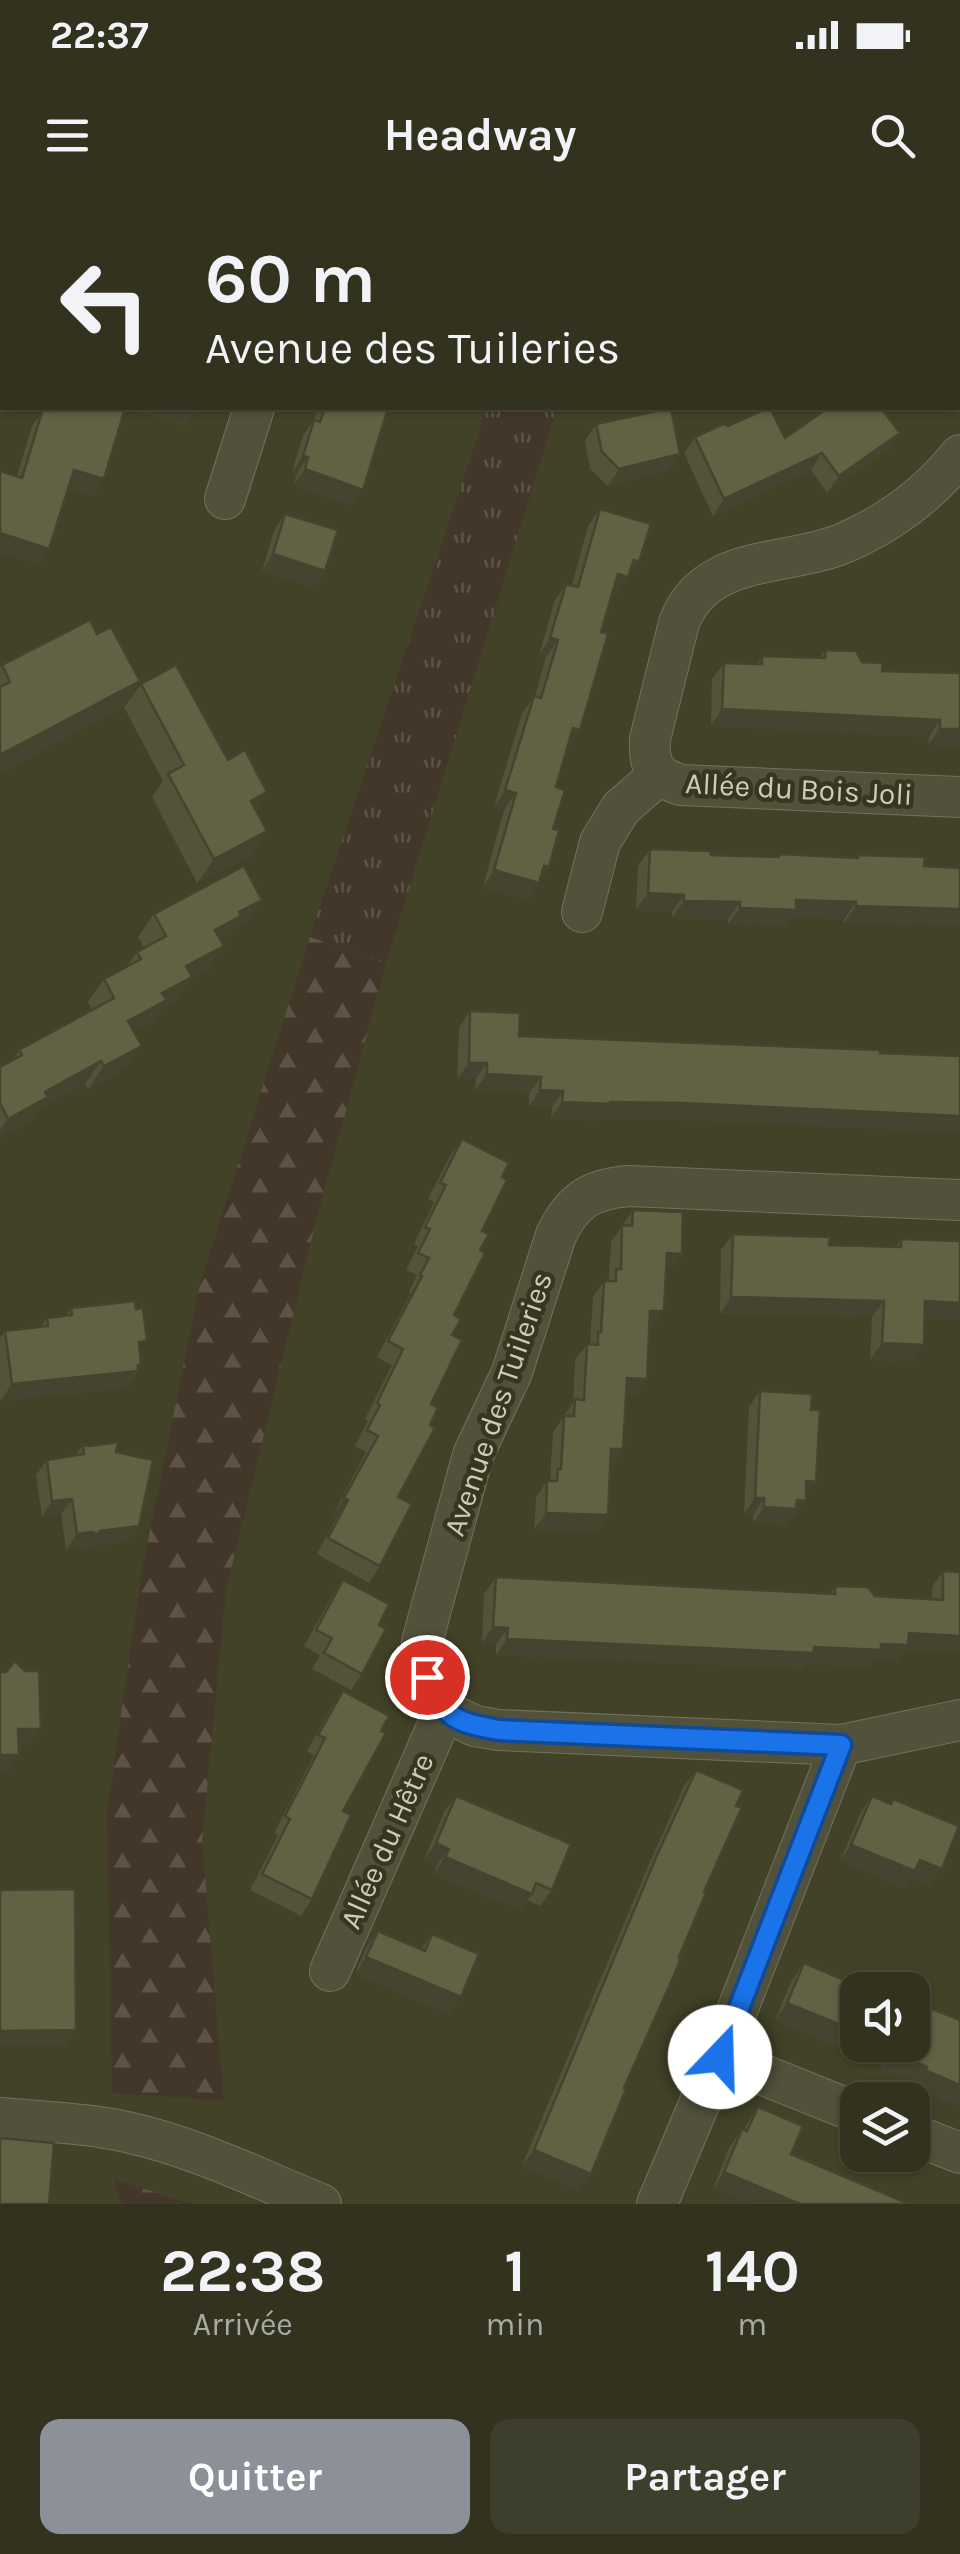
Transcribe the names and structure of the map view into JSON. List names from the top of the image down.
{
  "streets": {
    "street": ["Allée du Bois Joli", "Avenue des Tuileries", "Allée du Hêtre"]
  },
  "crossings": [
    ["Avenue des Tuileries", "Allée du Hêtre"]
  ],
  "page": {
    "status": "22:37",
    "header": "Headway",
    "turn": ["60 m", "Avenue des Tuileries"],
    "eta": [
      "22:38",
      "Arrivée",
      "1",
      "min",
      "140",
      "m"
    ],
    "buttons": ["Quitter", "Partager"]
  }
}
